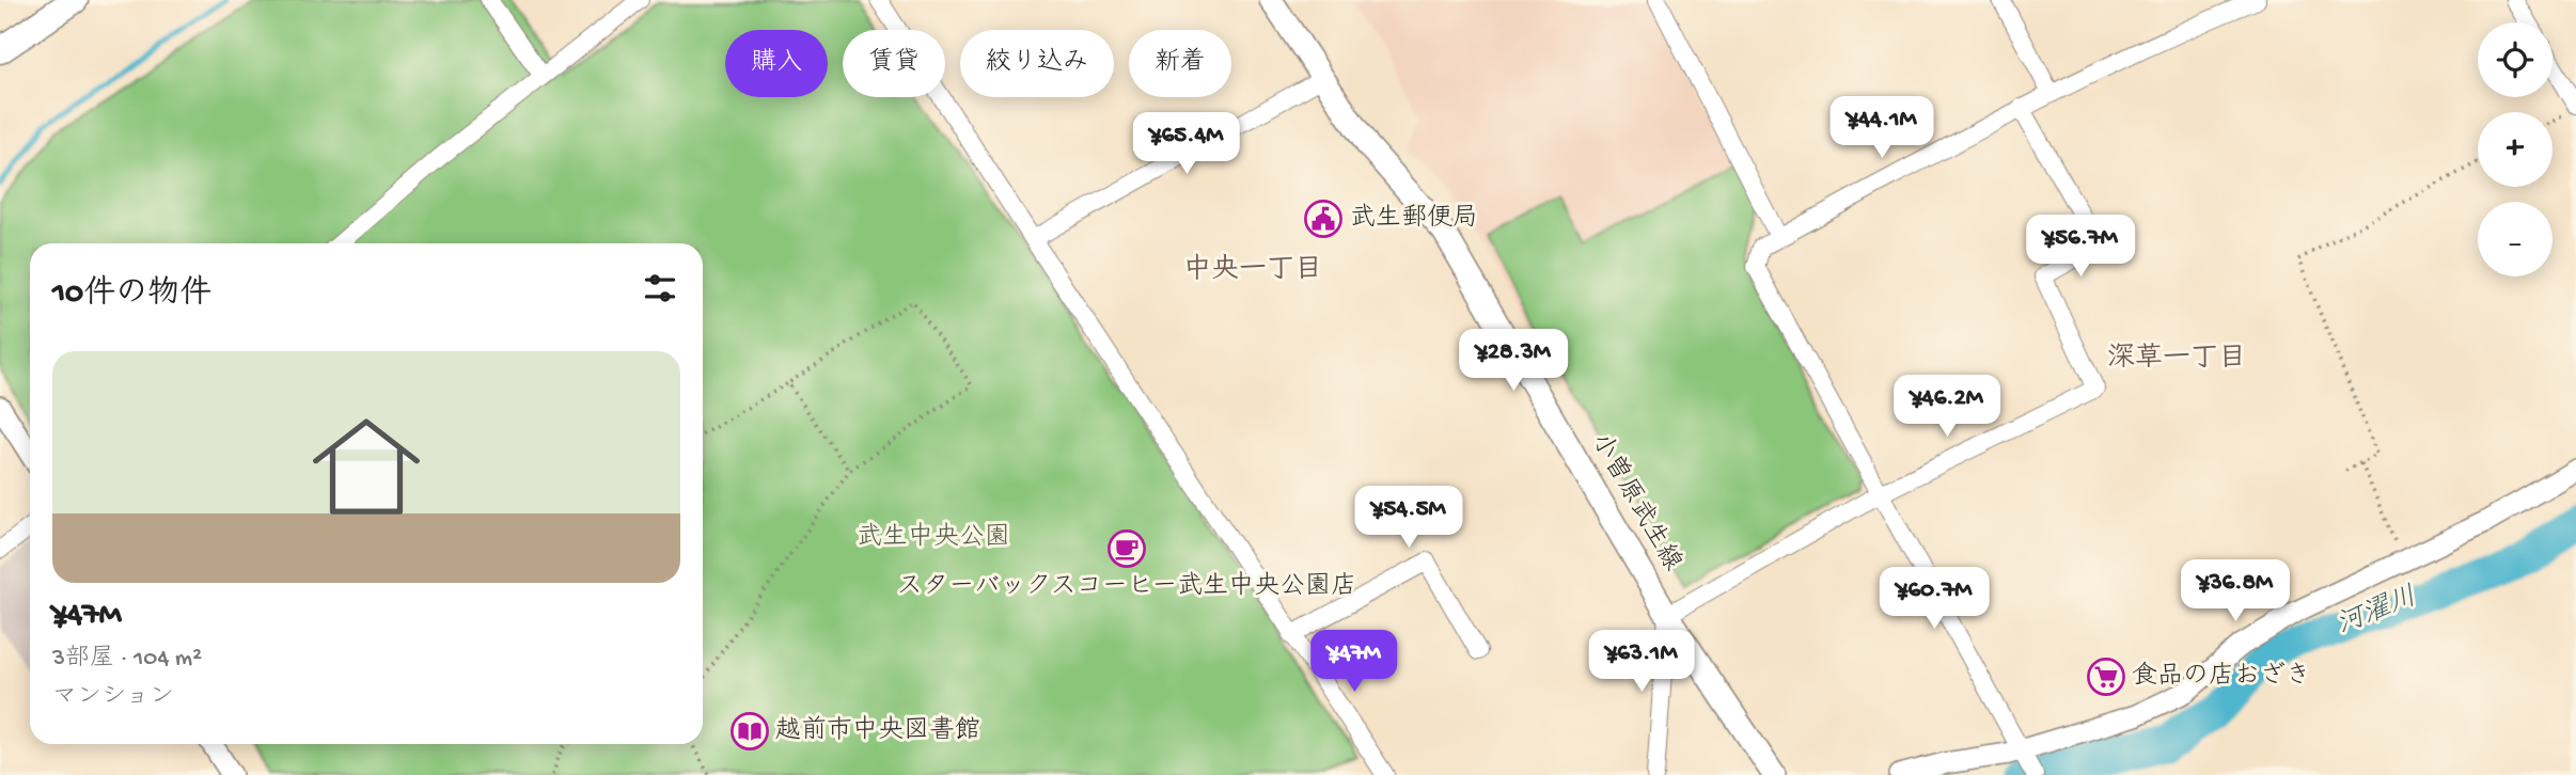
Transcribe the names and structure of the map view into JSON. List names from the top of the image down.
{
  "streets": {
    "main road": ["小曽原武生線"]
  },
  "districts": ["中央一丁目", "深草一丁目"],
  "water": ["河濯川"],
  "parks": ["武生中央公園"],
  "places": {
    "public building": ["武生郵便局"],
    "cafe": ["スターバックスコーヒー武生中央公園店"],
    "supermarket": ["食品の店おざき"],
    "library": ["越前市中央図書館"]
  },
  "page": {
    "map_buttons": ["+", "−"],
    "chip": [
      "購入",
      "賃貸",
      "絞り込み",
      "新着"
    ],
    "price": [
      "¥44.1M",
      "¥65.4M",
      "¥56.7M",
      "¥28.3M",
      "¥46.2M",
      "¥54.5M",
      "¥36.8M",
      "¥60.7M",
      "¥47M",
      "¥63.1M"
    ],
    "heading": "10件の物件",
    "list": [
      {
        "name": "¥47M",
        "note": "3部屋 · 104 m² · マンション"
      }
    ]
  }
}
